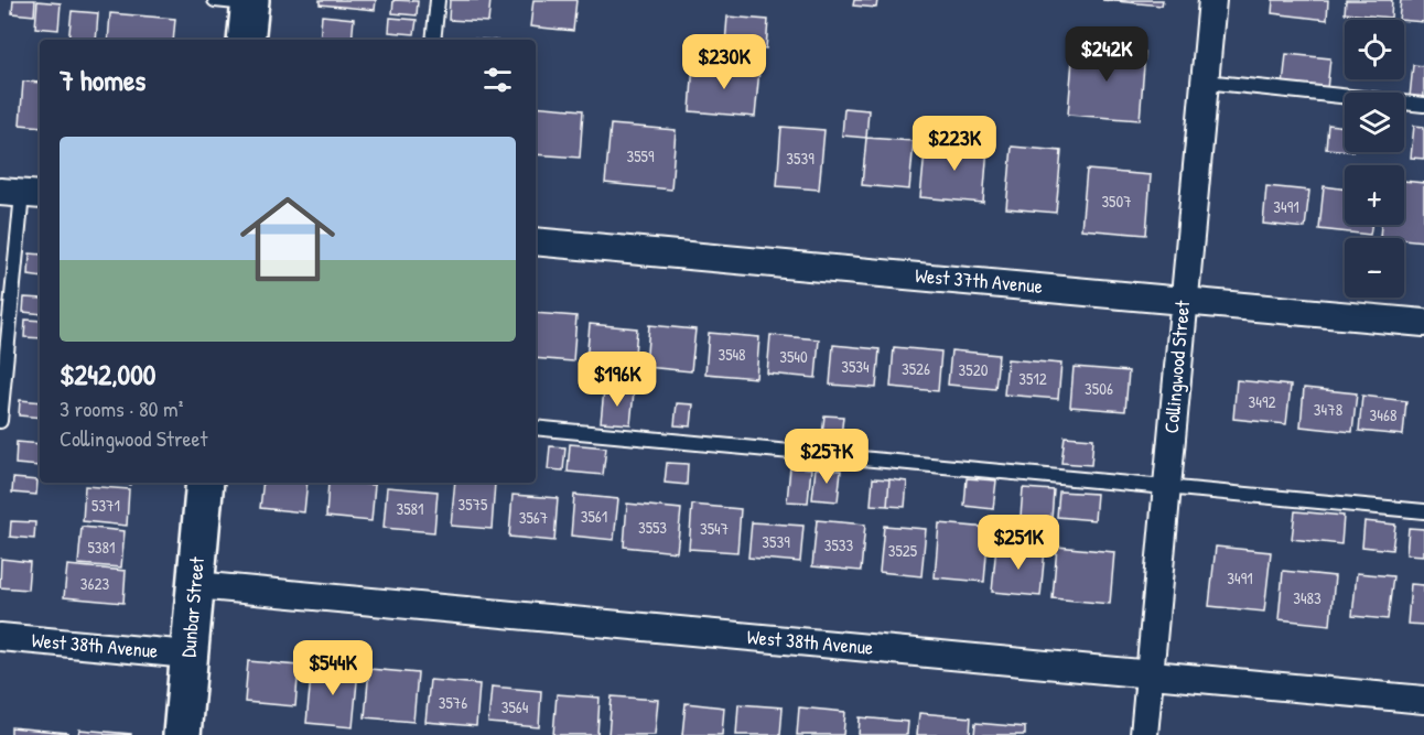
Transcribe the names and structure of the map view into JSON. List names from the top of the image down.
{
  "streets": {
    "main road": ["Dunbar Street"],
    "street": ["West 37th Avenue", "Collingwood Street", "West 38th Avenue"]
  },
  "crossings": [
    ["West 37th Avenue", "Collingwood Street"],
    ["Collingwood Street", "West 38th Avenue"],
    ["Dunbar Street", "West 38th Avenue"]
  ],
  "house_numbers": [
    "3559",
    "3539",
    "3507",
    "3491",
    "3548",
    "3540",
    "3534",
    "3526",
    "3520",
    "3512",
    "3506",
    "3492",
    "3478",
    "3468",
    "3575",
    "5371",
    "3581",
    "3561",
    "3567",
    "3553",
    "3547",
    "3539",
    "3533",
    "5381",
    "3525",
    "3491",
    "3623",
    "3483",
    "3576",
    "3564"
  ],
  "page": {
    "map_buttons": ["+", "−"],
    "price": [
      "$242K",
      "$230K",
      "$223K",
      "$196K",
      "$257K",
      "$251K",
      "$544K"
    ],
    "heading": "7 homes",
    "list": [
      {
        "name": "$242,000",
        "note": "3 rooms · 80 m² · Collingwood Street"
      }
    ]
  }
}
